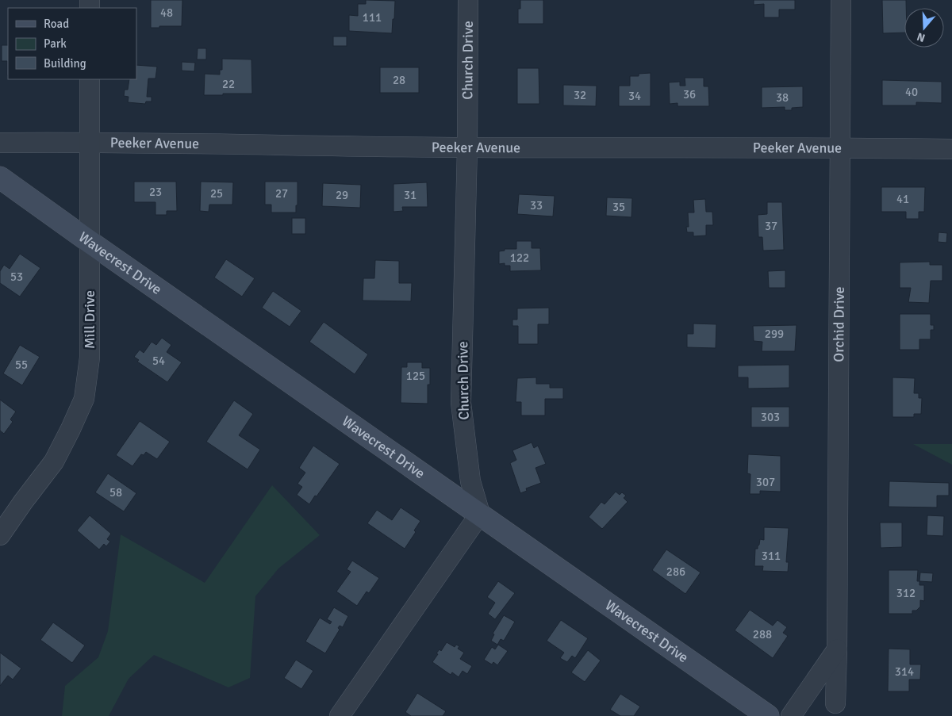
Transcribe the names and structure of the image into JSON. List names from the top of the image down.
{
  "streets": {
    "street": [
      "Church Drive",
      "Peeker Avenue",
      "Wavecrest Drive",
      "Mill Drive",
      "Orchid Drive"
    ]
  },
  "crossings": [
    ["Church Drive", "Peeker Avenue"],
    ["Church Drive", "Wavecrest Drive"],
    ["Peeker Avenue", "Mill Drive"],
    ["Peeker Avenue", "Orchid Drive"],
    ["Wavecrest Drive", "Mill Drive"]
  ],
  "house_numbers": [
    "48",
    "111",
    "28",
    "22",
    "40",
    "36",
    "32",
    "34",
    "38",
    "23",
    "25",
    "27",
    "29",
    "31",
    "41",
    "33",
    "35",
    "37",
    "122",
    "53",
    "299",
    "54",
    "55",
    "125",
    "303",
    "307",
    "58",
    "311",
    "286",
    "312",
    "288",
    "314"
  ],
  "legend": ["Road", "Park", "Building"],
  "north": "bottom"
}
